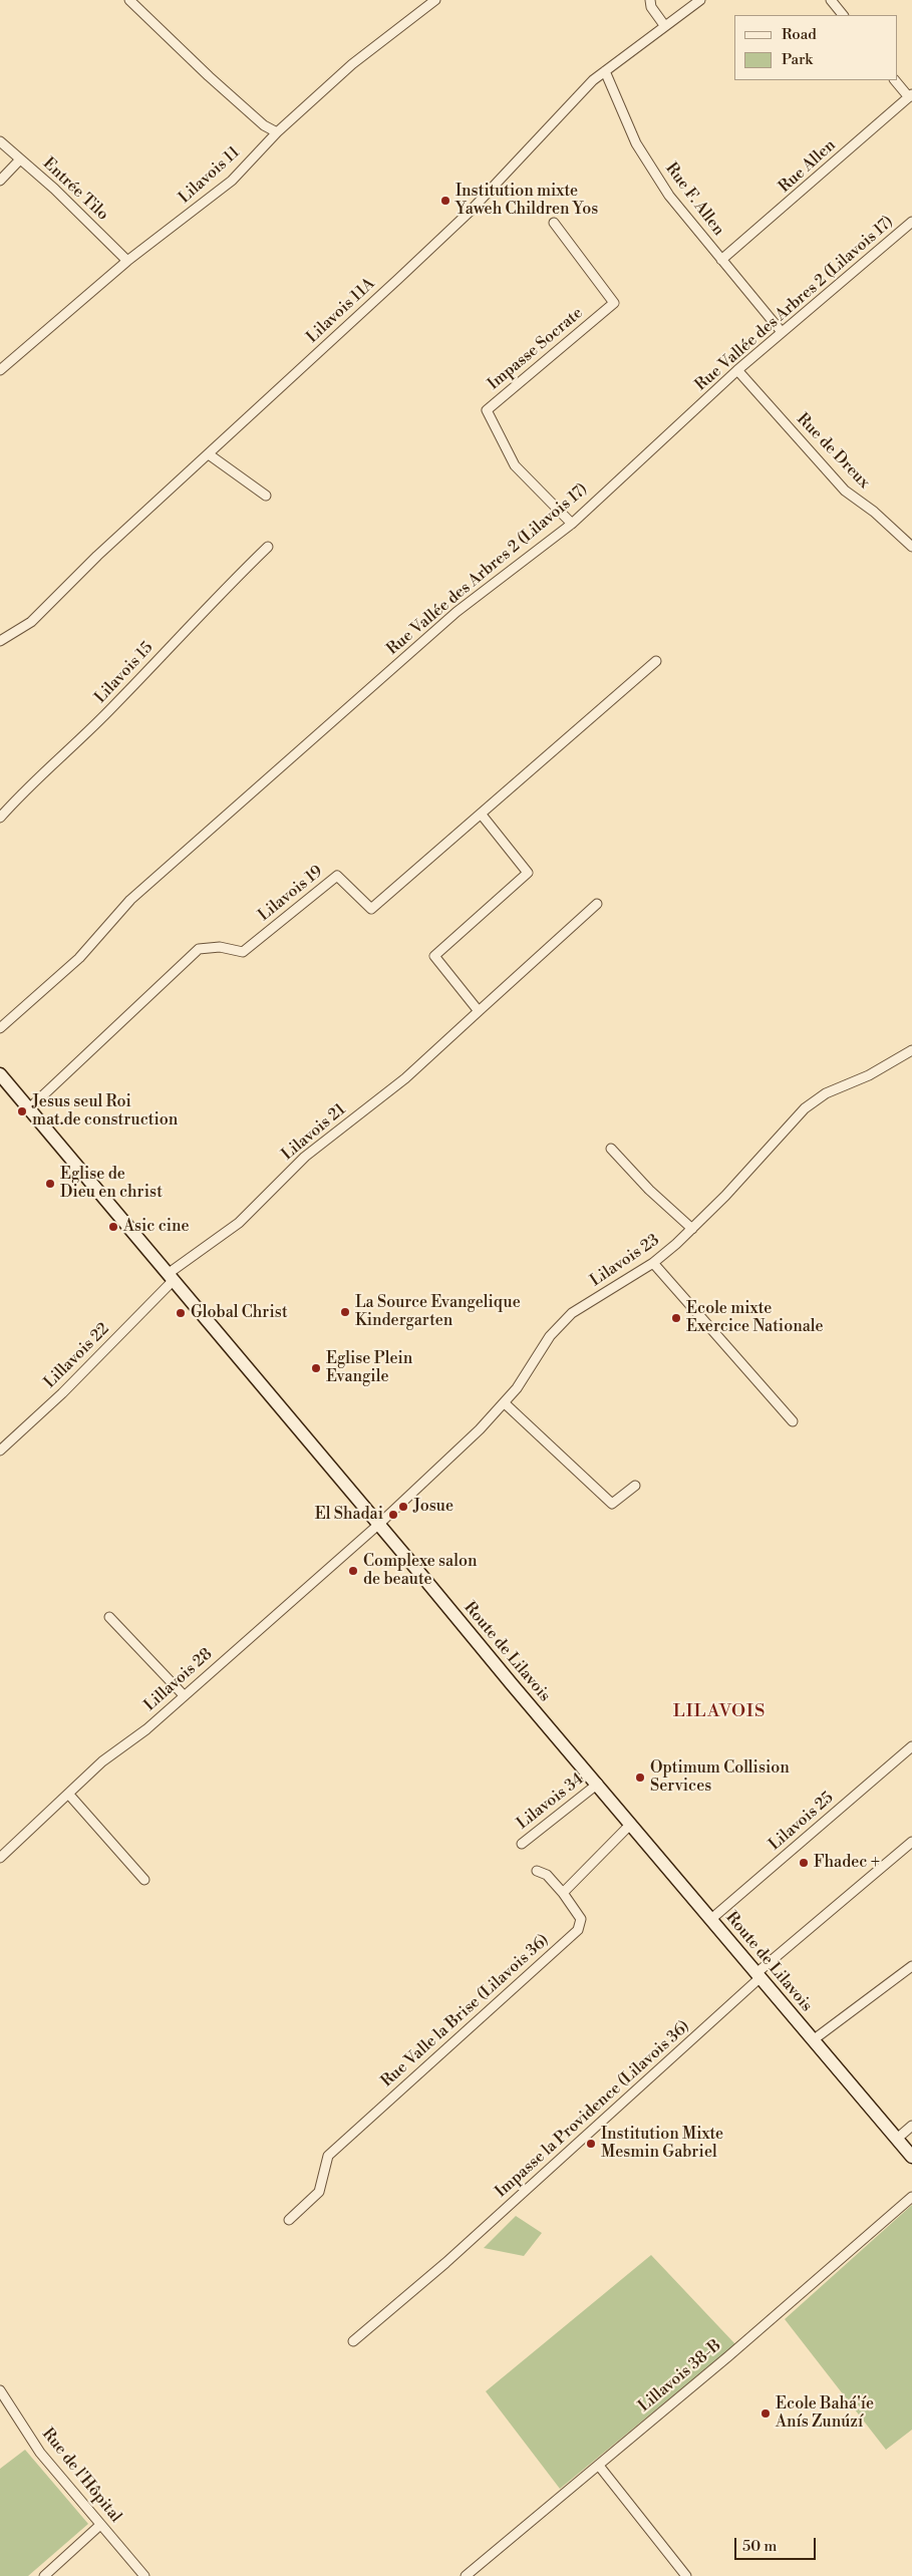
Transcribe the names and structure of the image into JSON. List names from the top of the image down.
{
  "streets": {
    "main road": ["Route de Lilavois"],
    "street": [
      "Rue Allen",
      "Lilavois 11",
      "Entrée Tilo",
      "Rue F. Allen",
      "Rue Vallée des Arbres 2 (Lilavois 17)",
      "Lilavois 11A",
      "Impasse Socrate",
      "Rue de Dreux",
      "Lilavois 15",
      "Lilavois 19",
      "Lilavois 21",
      "Lilavois 23",
      "Lillavois 22",
      "Lillavois 28",
      "Lilavois 34",
      "Lilavois 25",
      "Rue Valle la Brise (Lilavois 36)",
      "Impasse la Providence (Lilavois 36)",
      "Lillavois 38-B",
      "Rue de l'Hôpital"
    ]
  },
  "crossings": [
    ["Rue Allen", "Rue F. Allen"],
    ["Lilavois 11", "Entrée Tilo"],
    ["Rue F. Allen", "Rue Vallée des Arbres 2 (Lilavois 17)"],
    ["Rue F. Allen", "Lilavois 11A"],
    ["Rue Vallée des Arbres 2 (Lilavois 17)", "Impasse Socrate"],
    ["Rue Vallée des Arbres 2 (Lilavois 17)", "Rue de Dreux"],
    ["Lilavois 19", "Route de Lilavois"],
    ["Lilavois 21", "Lillavois 22"],
    ["Lilavois 21", "Route de Lilavois"],
    ["Lilavois 23", "Route de Lilavois"],
    ["Lilavois 23", "Lillavois 28"],
    ["Lillavois 22", "Route de Lilavois"],
    ["Route de Lilavois", "Lillavois 28"],
    ["Route de Lilavois", "Lilavois 34"],
    ["Route de Lilavois", "Lilavois 25"],
    ["Route de Lilavois", "Impasse la Providence (Lilavois 36)"]
  ],
  "districts": ["LILAVOIS"],
  "places": [
    "Institution mixte Yaweh Children Yos",
    "Jesus seul Roi mat.de construction",
    "Eglise de Dieu en christ",
    "Asic cine",
    "La Source Evangelique Kindergarten",
    "Global Christ",
    "Ecole mixte Exercice Nationale",
    "Eglise Plein Evangile",
    "Josue",
    "El Shadai",
    "Complexe salon de beaute",
    "Optimum Collision Services",
    "Fhadec +",
    "Institution Mixte Mesmin Gabriel",
    "Ecole Bahá'íe Anís Zunúzí"
  ],
  "legend": ["Road", "Park"],
  "scale_bar": "50 m"
}
